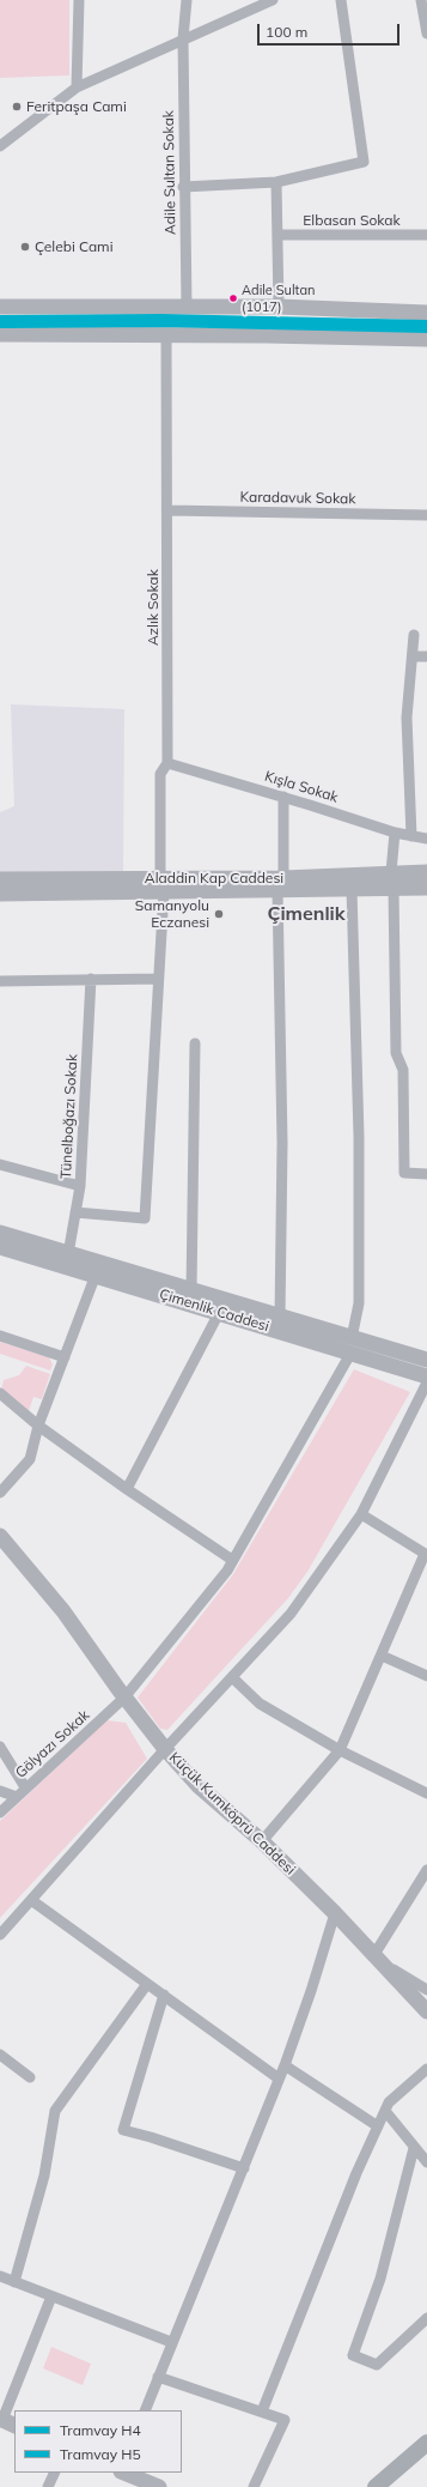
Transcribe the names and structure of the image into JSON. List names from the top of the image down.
{
  "streets": {
    "street": [
      "Adile Sultan Sokak",
      "Elbasan Sokak",
      "Karadavuk Sokak",
      "Azlık Sokak",
      "Kışla Sokak",
      "Aladdin Kap Caddesi",
      "Tünelboğazı Sokak",
      "Çimenlik Caddesi",
      "Gölyazı Sokak",
      "Küçük Kumköprü Caddesi"
    ]
  },
  "crossings": [
    ["Karadavuk Sokak", "Azlık Sokak"],
    ["Azlık Sokak", "Kışla Sokak"],
    ["Azlık Sokak", "Aladdin Kap Caddesi"],
    ["Azlık Sokak", "Tünelboğazı Sokak"],
    ["Aladdin Kap Caddesi", "Gölyazı Sokak"],
    ["Tünelboğazı Sokak", "Çimenlik Caddesi"],
    ["Çimenlik Caddesi", "Gölyazı Sokak"],
    ["Gölyazı Sokak", "Küçük Kumköprü Caddesi"]
  ],
  "districts": ["Çimenlik"],
  "places": [
    "Feritpaşa Cami",
    "Çelebi Cami",
    "Adile Sultan (1017)",
    "Samanyolu Eczanesi"
  ],
  "lines": ["tram line H4", "tram line H5"],
  "legend": ["Tramvay H4", "Tramvay H5"],
  "scale_bar": "100 m"
}
